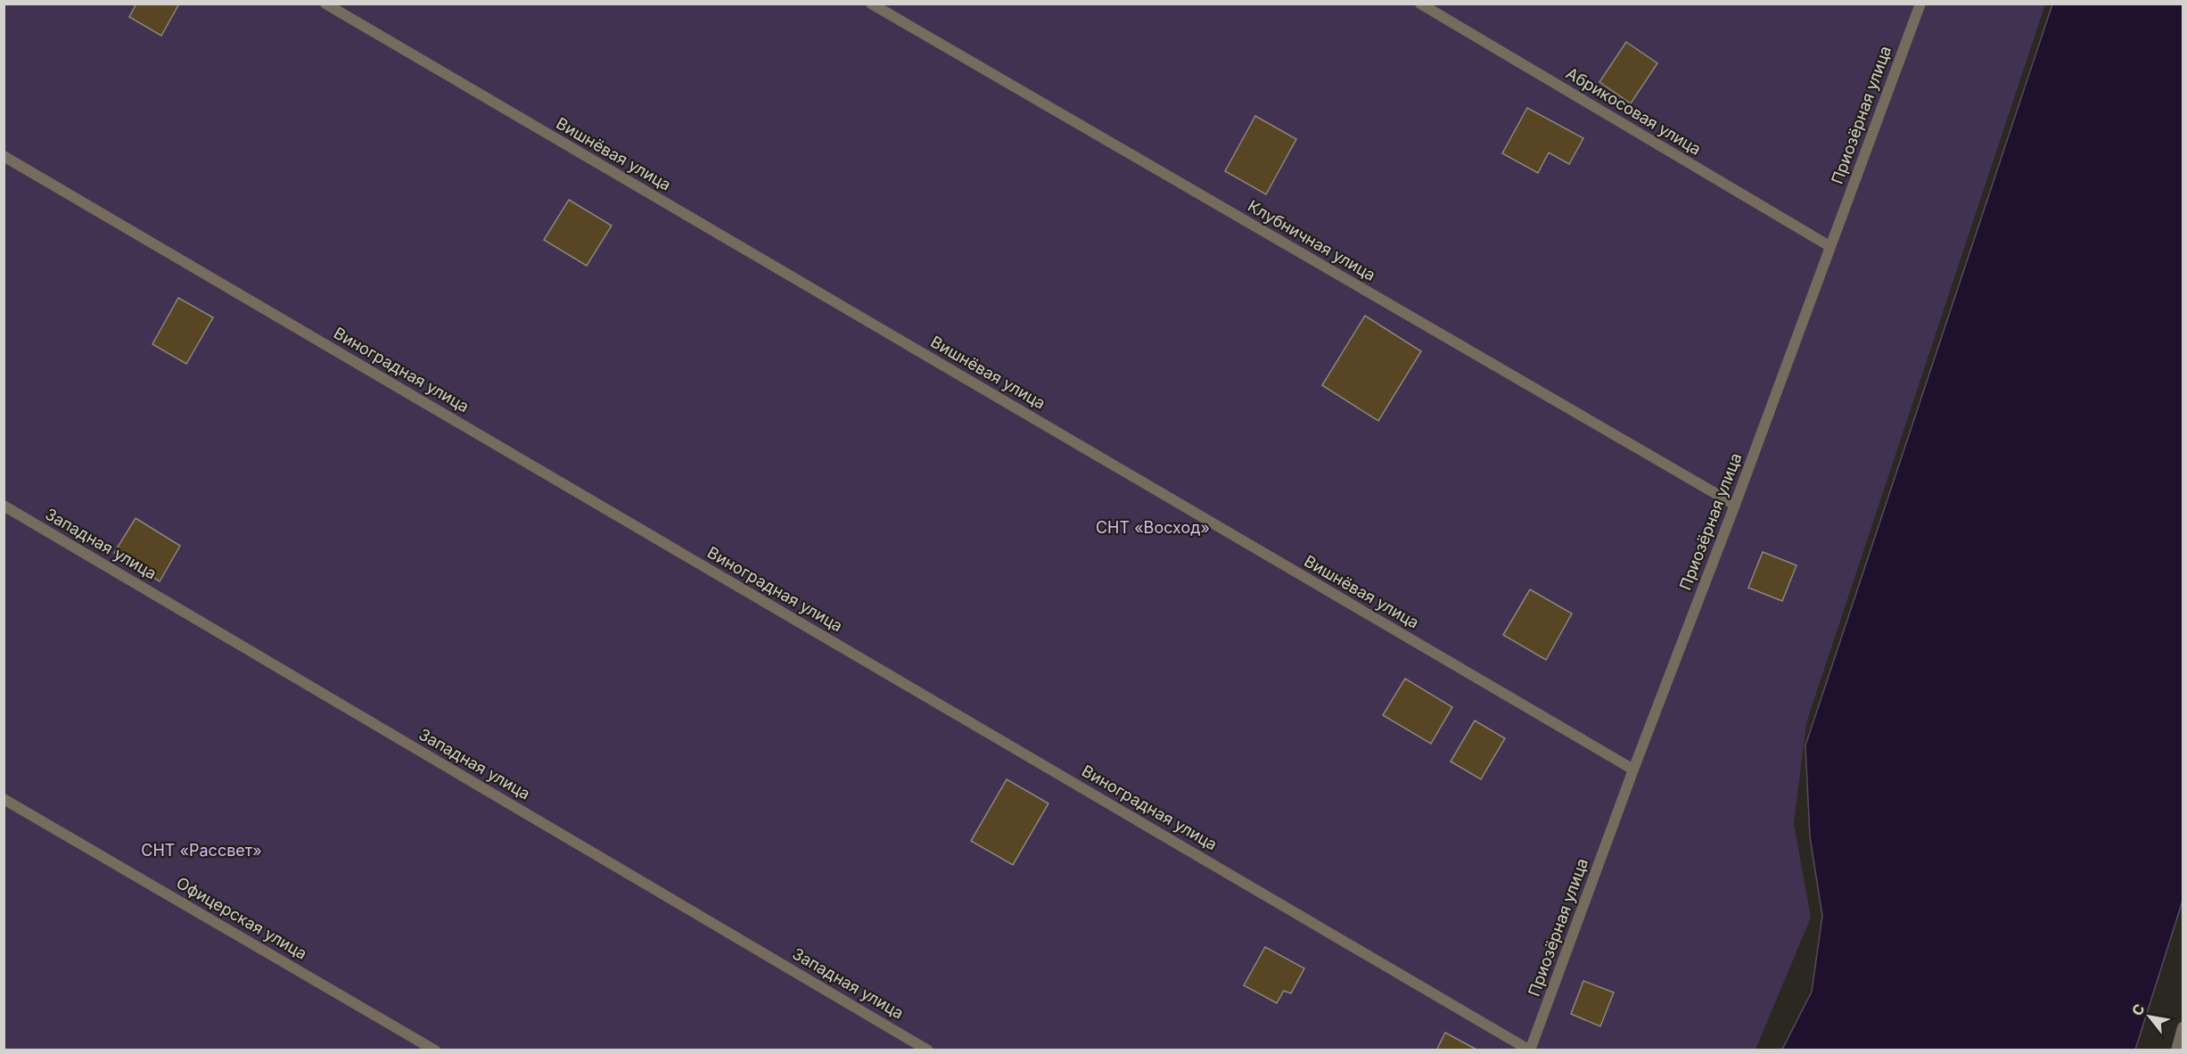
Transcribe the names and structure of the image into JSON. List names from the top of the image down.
{
  "streets": {
    "street": [
      "Абрикосовая улица",
      "Приозёрная улица",
      "Вишнёвая улица",
      "Клубничная улица",
      "Виноградная улица",
      "Западная улица",
      "Офицерская улица"
    ]
  },
  "crossings": [
    ["Абрикосовая улица", "Приозёрная улица"],
    ["Приозёрная улица", "Вишнёвая улица"],
    ["Приозёрная улица", "Клубничная улица"],
    ["Приозёрная улица", "Виноградная улица"]
  ],
  "parks": ["СНТ «Восход»", "СНТ «Рассвет»"],
  "north": "top left"
}
